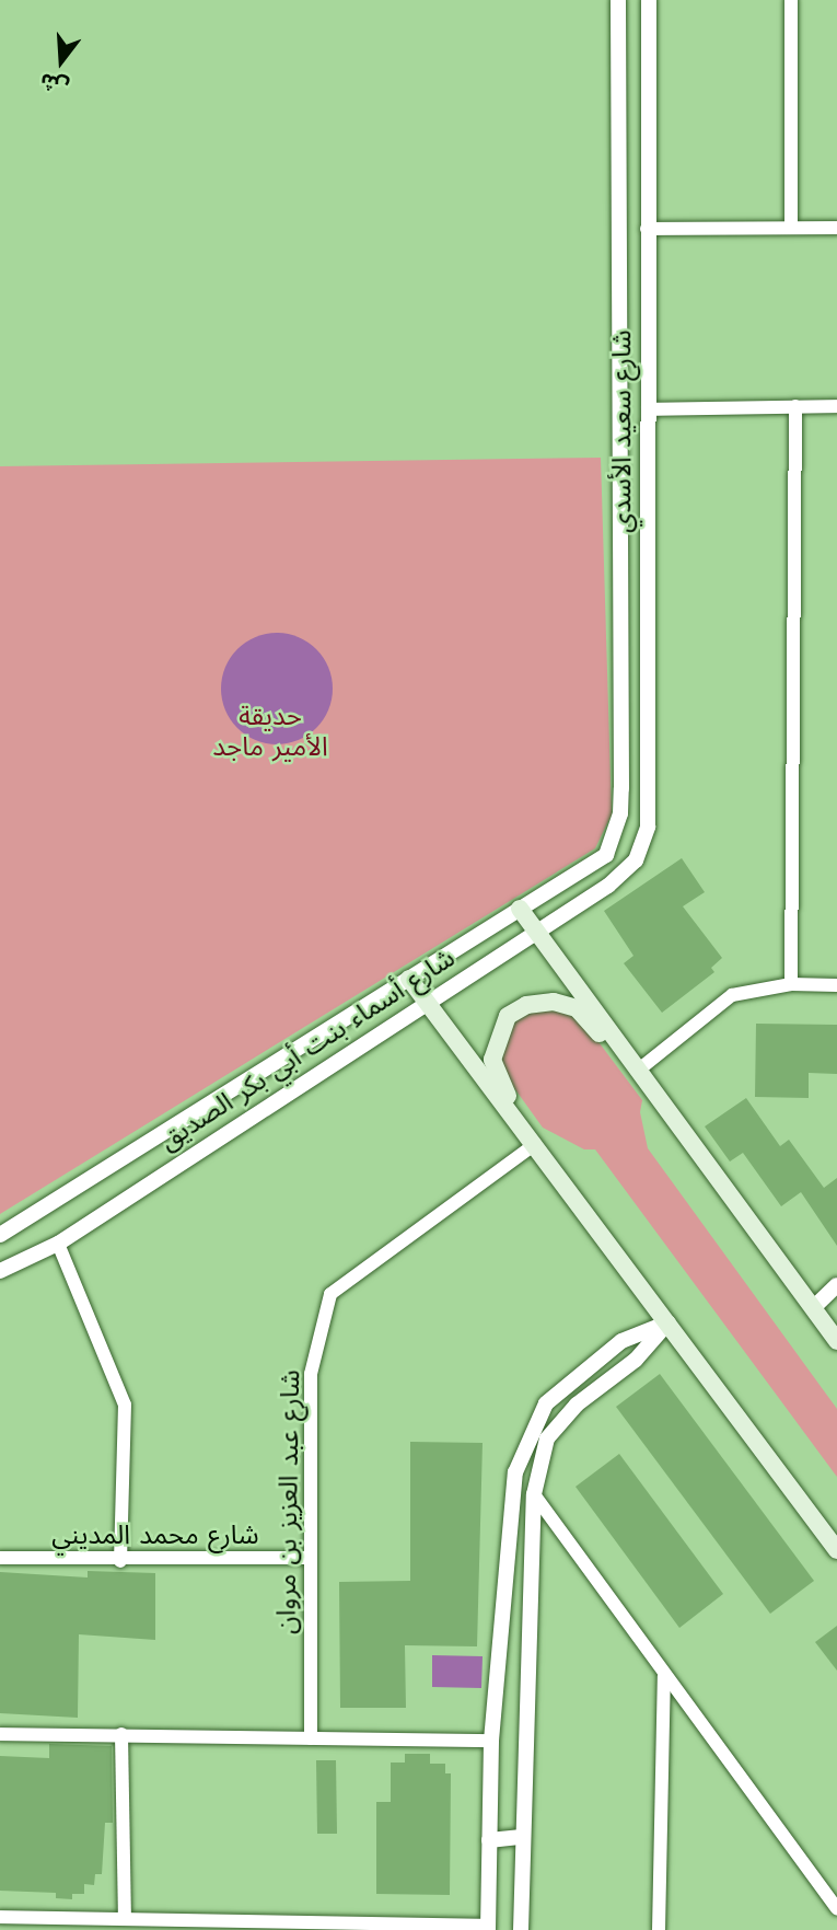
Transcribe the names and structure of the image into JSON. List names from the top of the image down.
{
  "streets": {
    "street": [
      "شارع سعيد الأسدي",
      "شارع أسماء بنت أبي بكر الصديق",
      "شارع عبد العزيز بن مروان",
      "شارع محمد المديني"
    ]
  },
  "crossings": [
    ["شارع سعيد الأسدي", "شارع أسماء بنت أبي بكر الصديق"],
    ["شارع عبد العزيز بن مروان", "شارع محمد المديني"]
  ],
  "parks": ["حديقة الأمير ماجد"],
  "north": "bottom"
}
